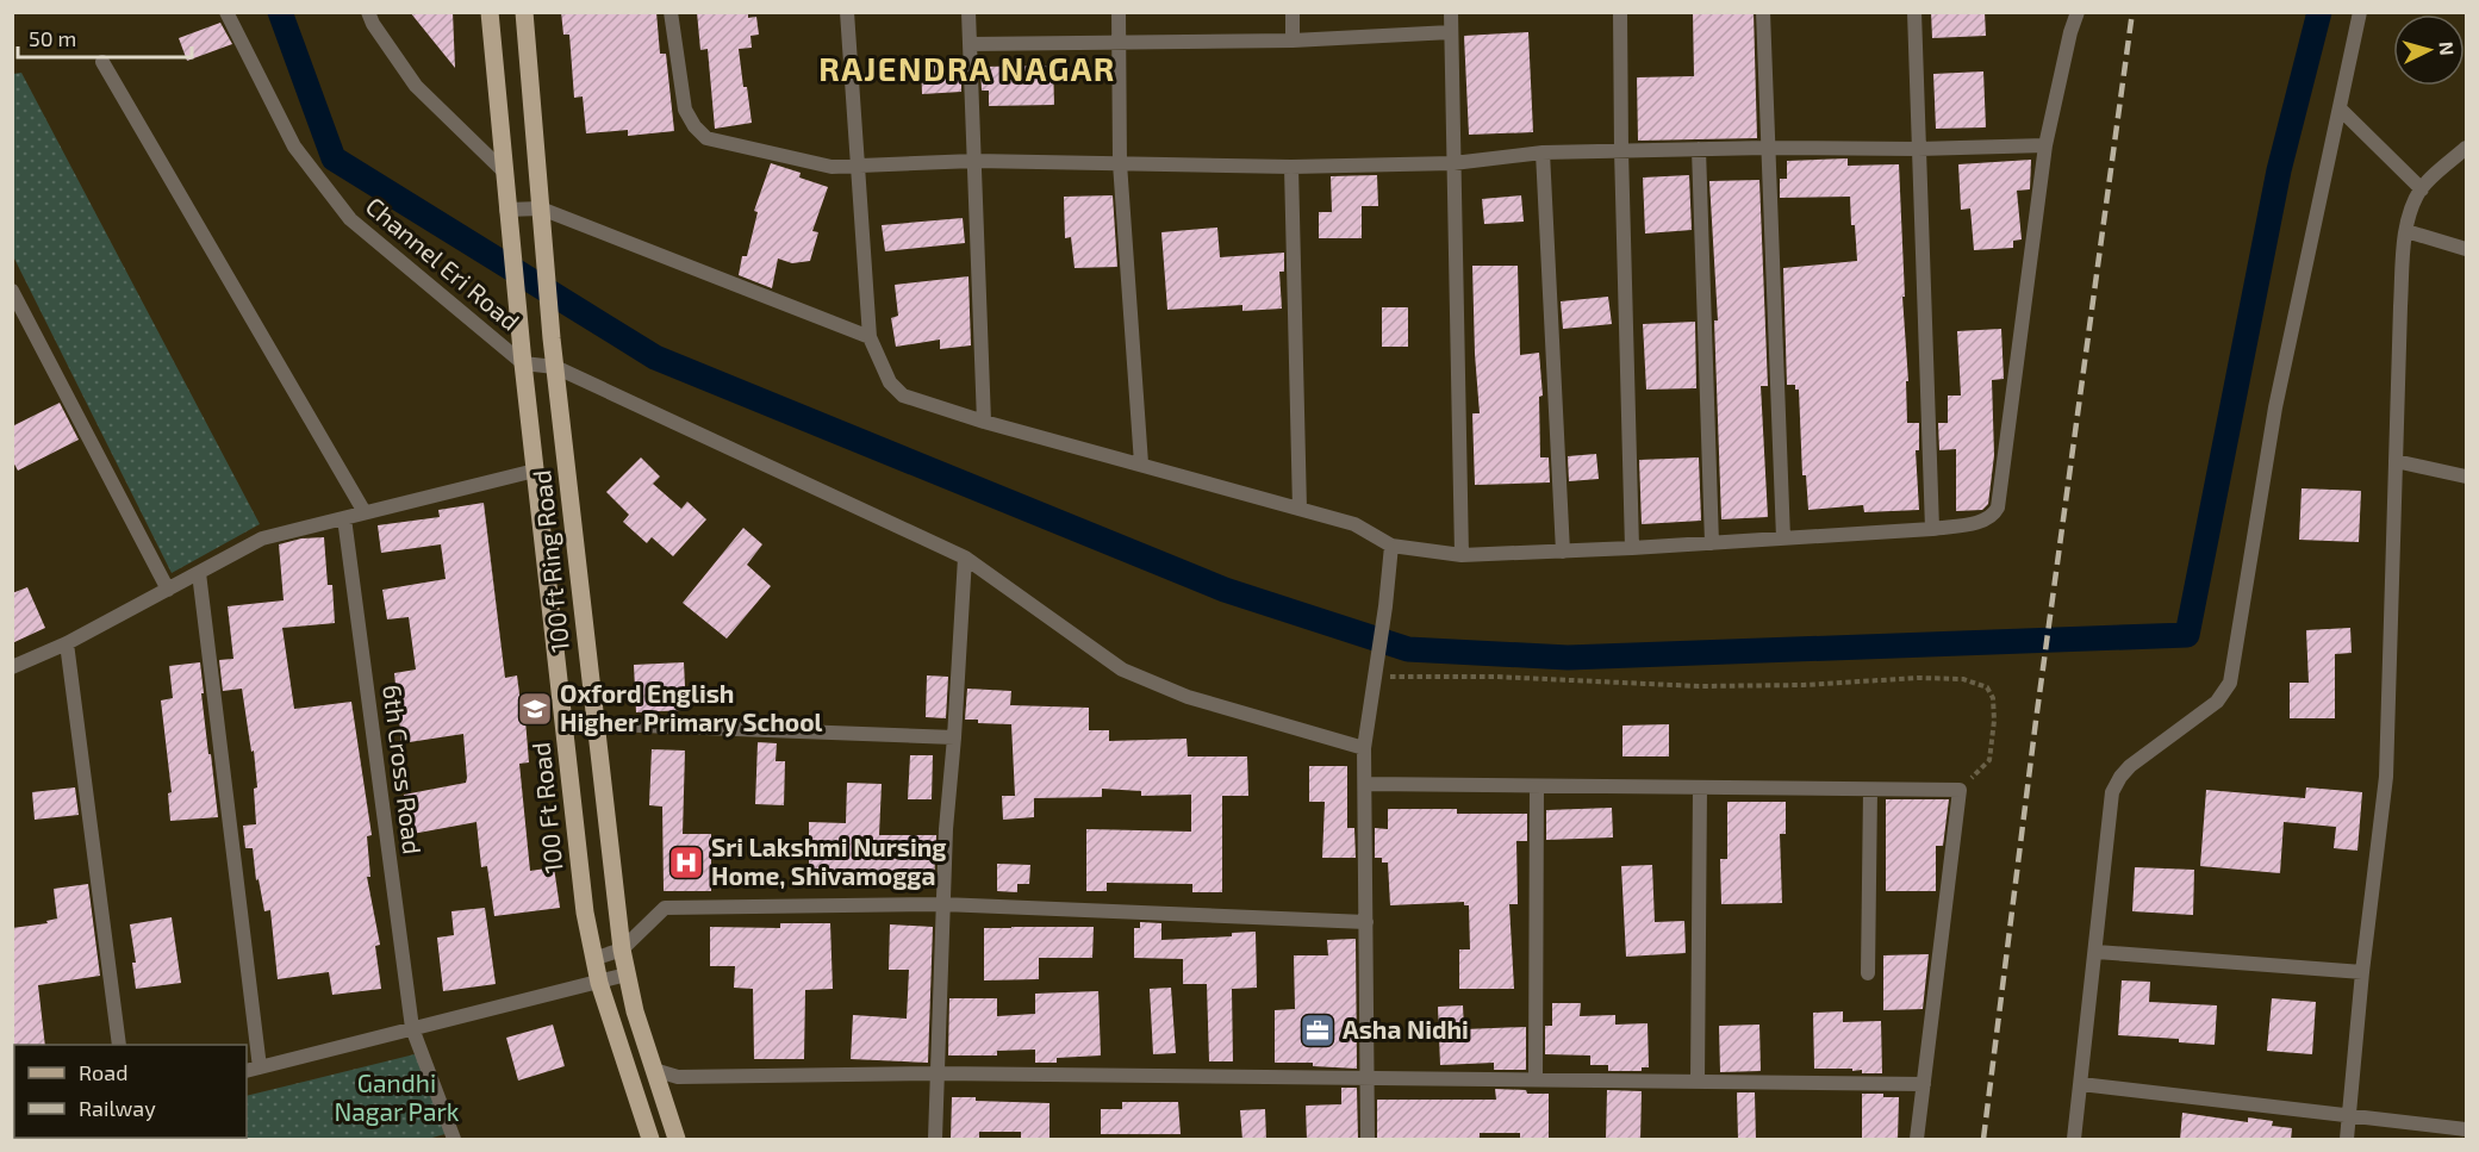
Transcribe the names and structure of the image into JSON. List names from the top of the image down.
{
  "streets": {
    "main road": ["100 ft Ring Road", "100 Ft Road"],
    "street": ["Channel Eri Road", "6th Cross Road"]
  },
  "crossings": [
    ["Channel Eri Road", "100 Ft Road"]
  ],
  "districts": ["RAJENDRA NAGAR"],
  "parks": ["Gandhi Nagar Park"],
  "places": {
    "school or university": ["Oxford English Higher Primary School"],
    "hospital": ["Sri Lakshmi Nursing Home, Shivamogga"],
    "office": ["Asha Nidhi"]
  },
  "legend": ["Road", "Railway"],
  "scale_bar": "50 m",
  "north": "right"
}
